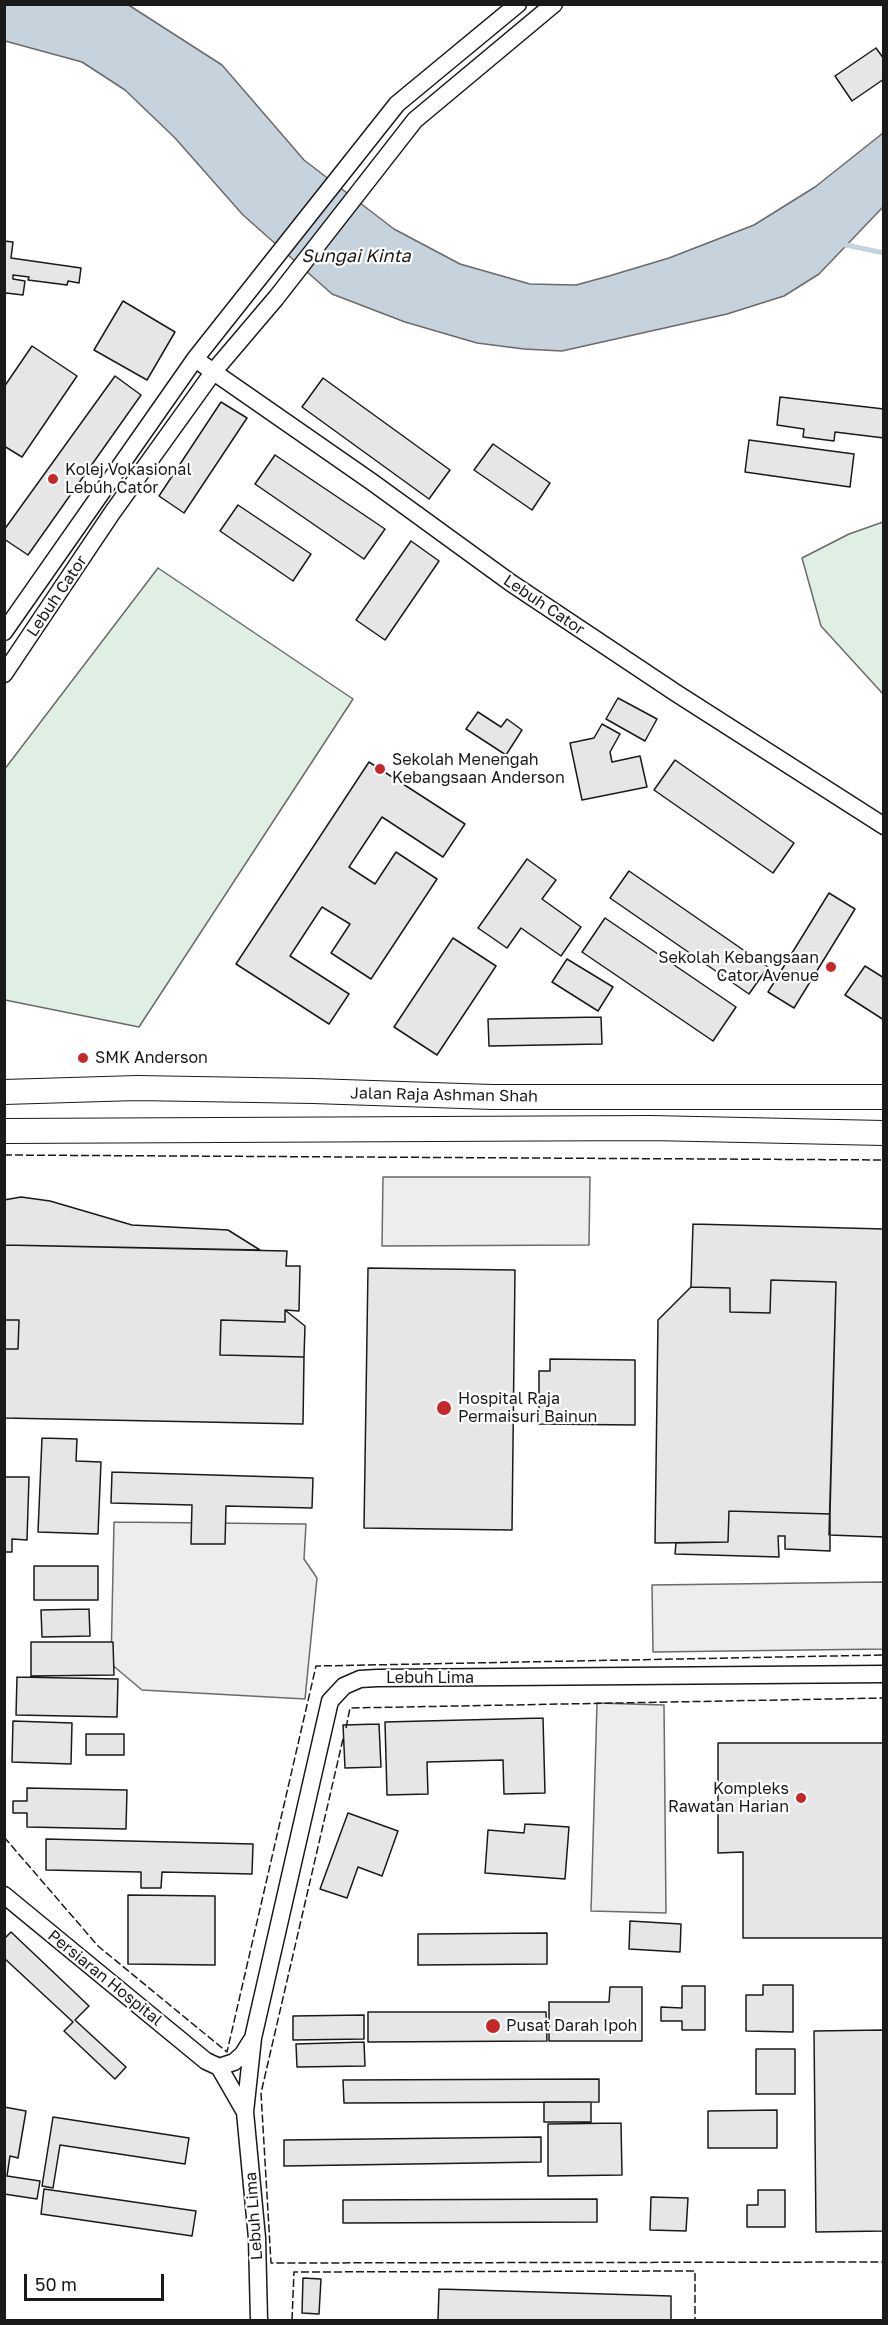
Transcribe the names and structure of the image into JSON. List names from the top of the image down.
{
  "streets": {
    "main road": ["Jalan Raja Ashman Shah"],
    "street": ["Lebuh Cator", "Lebuh Lima", "Persiaran Hospital"]
  },
  "crossings": [
    ["Lebuh Lima", "Persiaran Hospital"]
  ],
  "water": ["Sungai Kinta"],
  "places": [
    "Kolej Vokasional Lebuh Cator",
    "Sekolah Menengah Kebangsaan Anderson",
    "Sekolah Kebangsaan Cator Avenue",
    "SMK Anderson",
    "Hospital Raja Permaisuri Bainun",
    "Kompleks Rawatan Harian",
    "Pusat Darah Ipoh"
  ],
  "scale_bar": "50 m"
}
